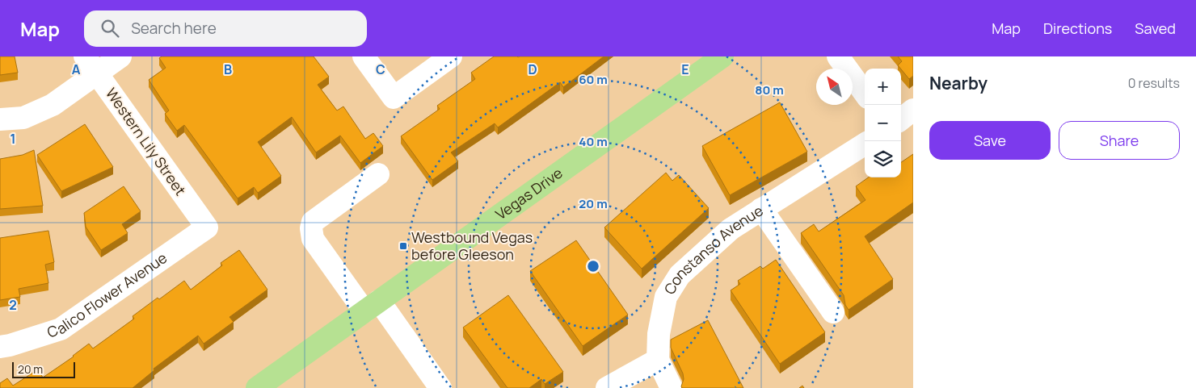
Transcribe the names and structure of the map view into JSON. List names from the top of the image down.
{
  "streets": {
    "main road": ["Vegas Drive"],
    "street": ["Western Lily Street", "Constanso Avenue", "Calico Flower Avenue"]
  },
  "crossings": [
    ["Western Lily Street", "Calico Flower Avenue"]
  ],
  "places": {
    "transit": ["Westbound Vegas before Gleeson"]
  },
  "scale_bar": "20 m",
  "north": "top left",
  "page": {
    "header": "Map",
    "search": "Search here",
    "nav": ["Map", "Directions", "Saved"],
    "heading": ["Nearby", "0 results"],
    "map_buttons": ["+", "−"],
    "buttons": ["Save", "Share"],
    "scale": "20 m"
  },
  "grid": {
    "columns": [
      "A",
      "B",
      "C",
      "D",
      "E"
    ],
    "rows": ["1", "2"]
  },
  "rings": [
    "60 m",
    "80 m",
    "40 m",
    "20 m"
  ]
}
